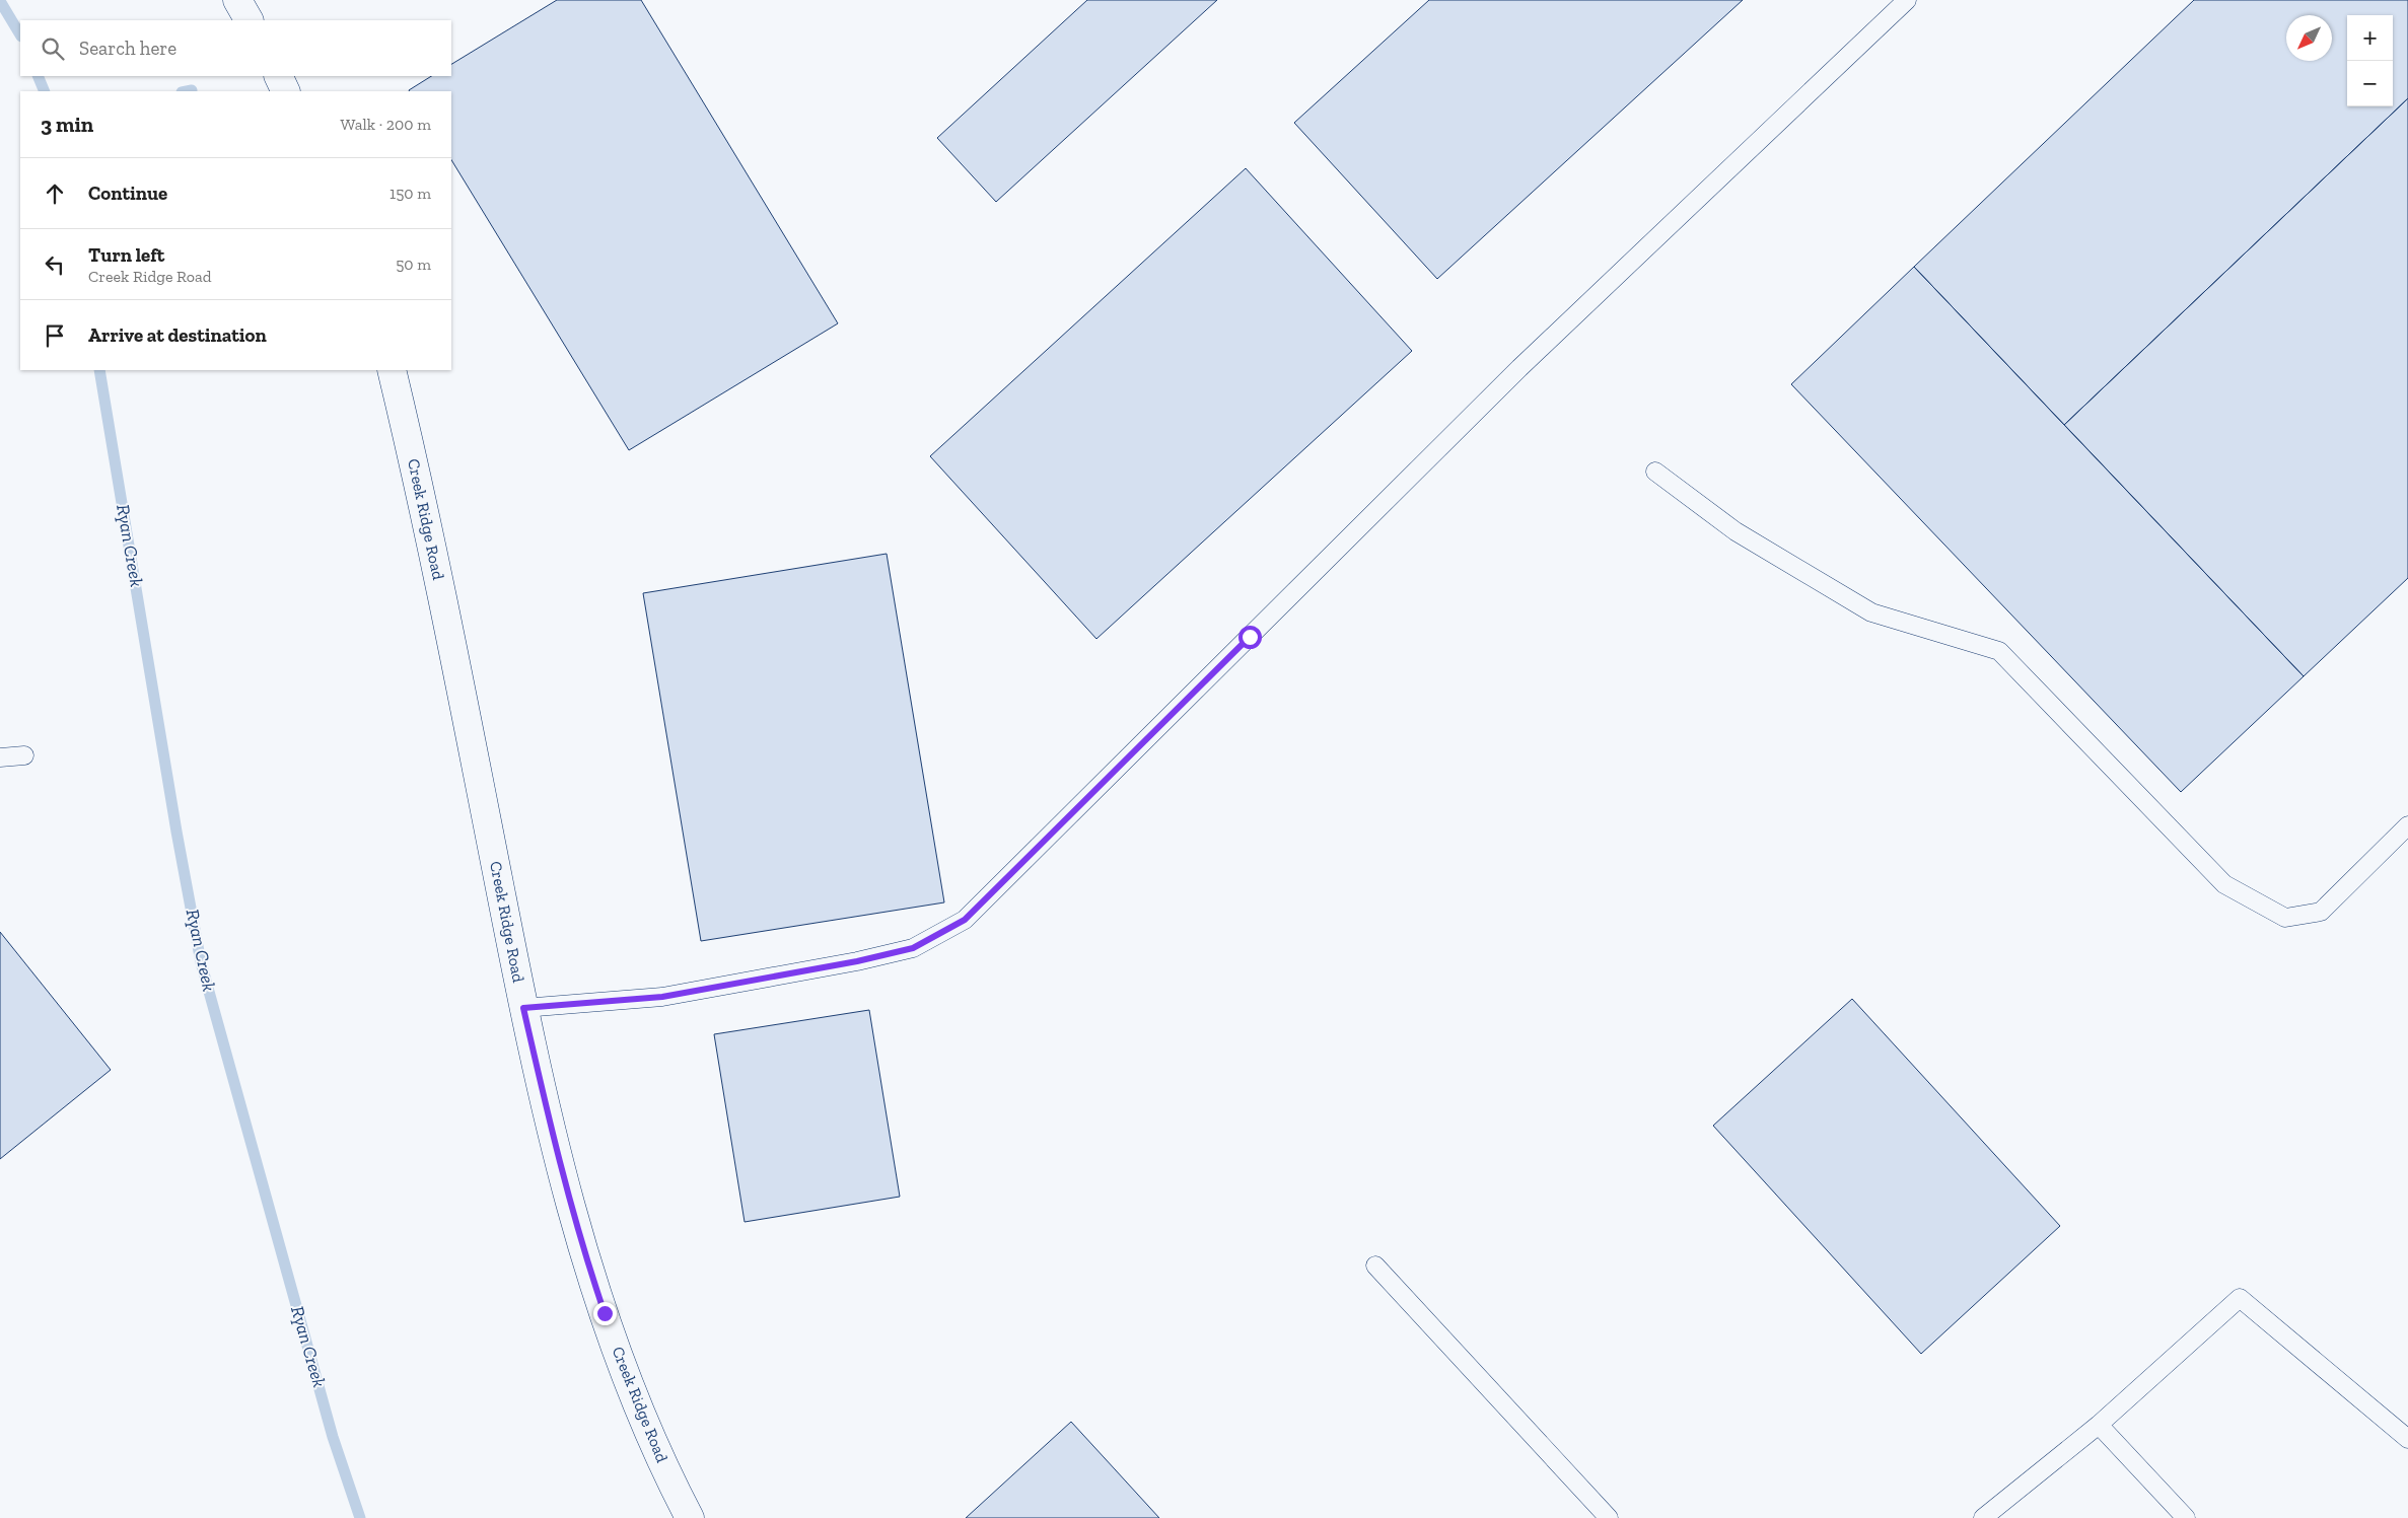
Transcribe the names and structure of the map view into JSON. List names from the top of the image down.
{
  "streets": {
    "main road": ["Creek Ridge Road"]
  },
  "water": ["Ryan Creek"],
  "north": "bottom left",
  "page": {
    "map_buttons": ["+", "−"],
    "search": "Search here",
    "heading": ["3 min", "Walk · 200 m"],
    "list": [
      ["Continue", "150 m"],
      ["Turn left", "Creek Ridge Road", "50 m"],
      "Arrive at destination"
    ]
  }
}
